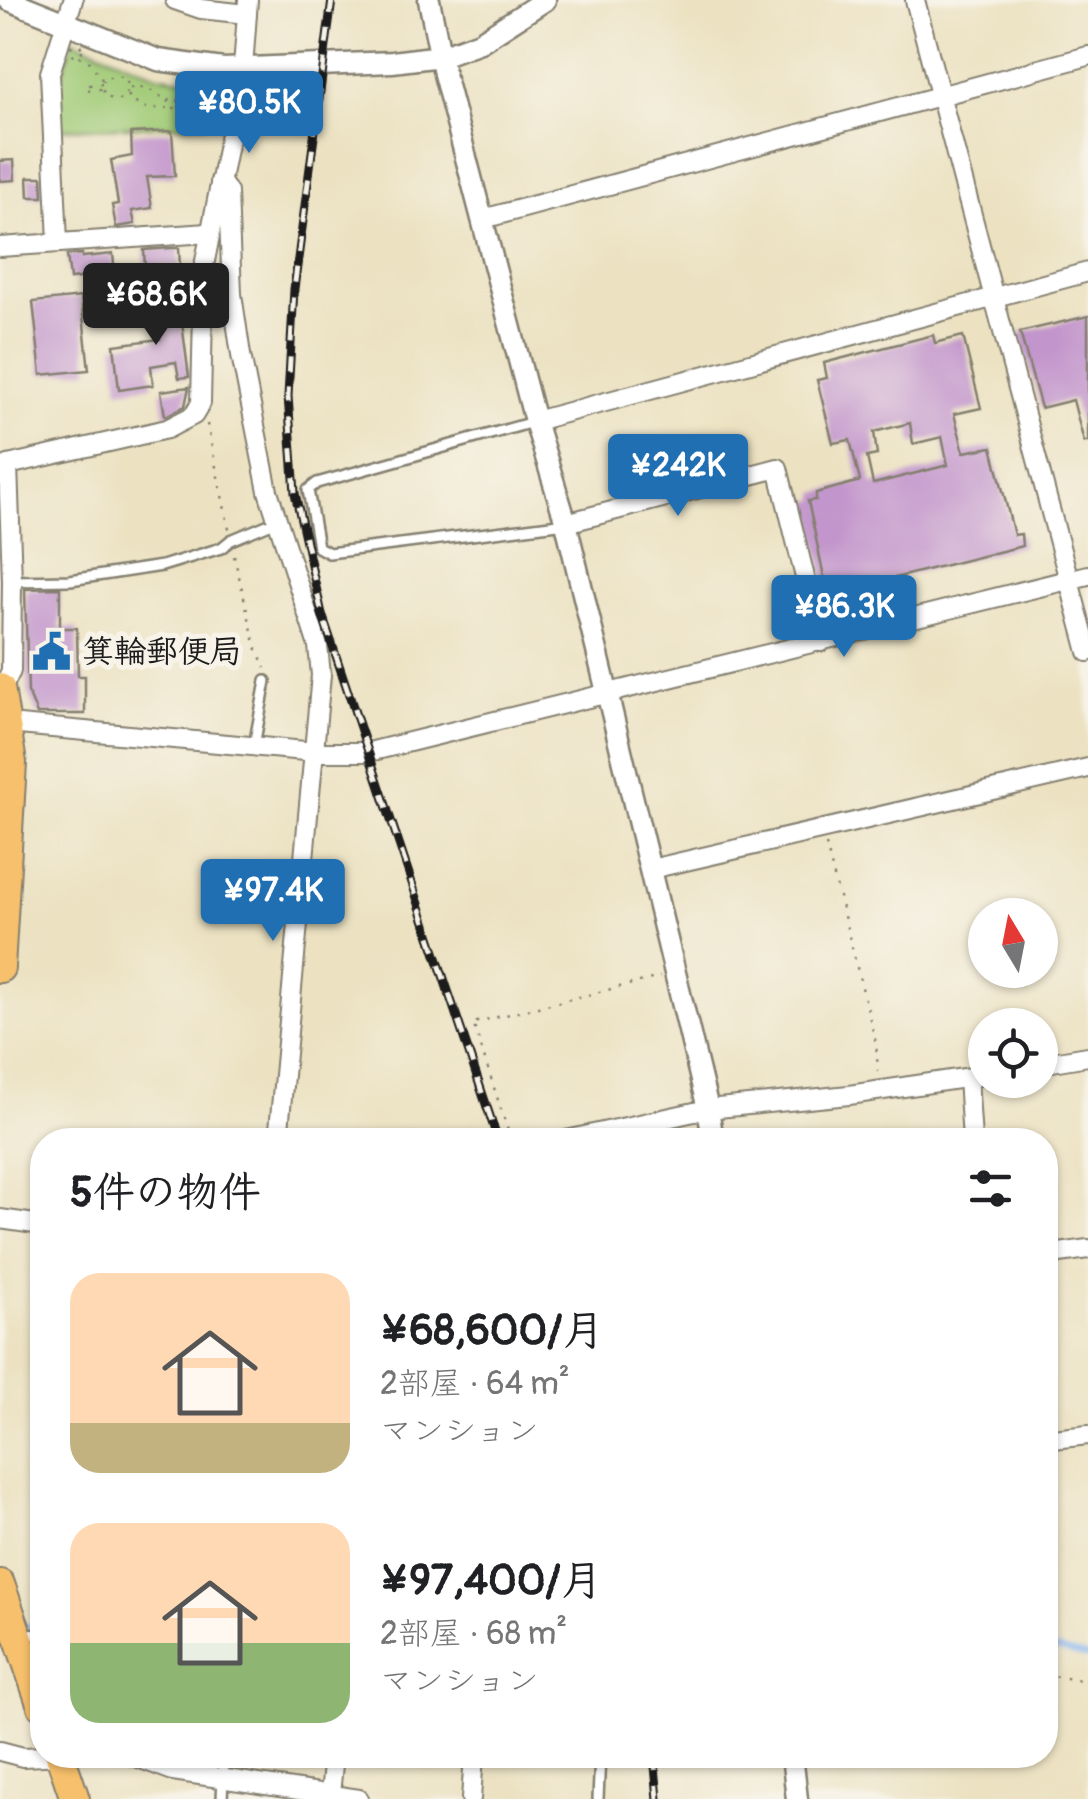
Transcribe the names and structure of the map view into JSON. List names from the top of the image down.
{
  "places": {
    "public building": ["箕輪郵便局"]
  },
  "north": "top",
  "page": {
    "price": [
      "¥80.5K",
      "¥68.6K",
      "¥242K",
      "¥86.3K",
      "¥97.4K"
    ],
    "heading": "5件の物件",
    "list": [
      {
        "name": "¥68,600/月",
        "note": "2部屋 · 64 m² · マンション"
      },
      {
        "name": "¥97,400/月",
        "note": "2部屋 · 68 m² · マンション"
      }
    ]
  }
}
